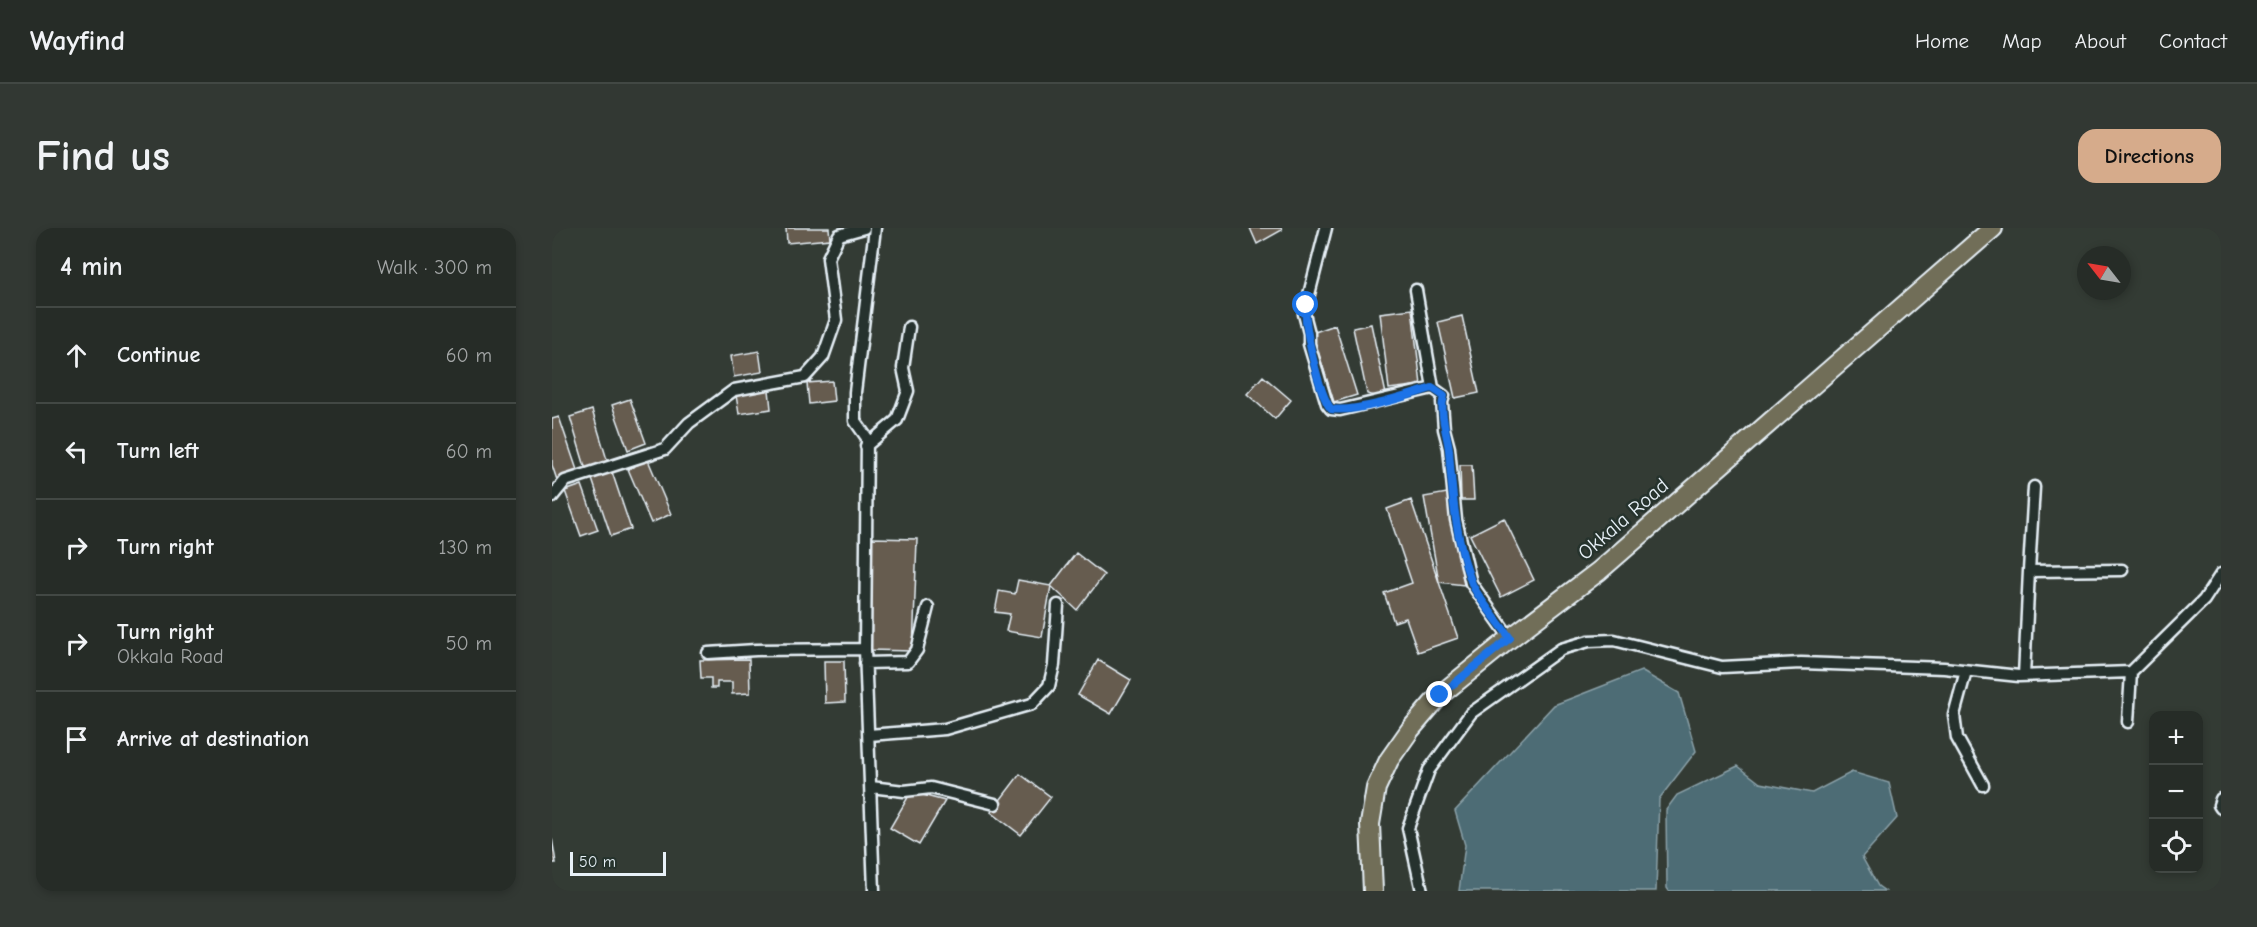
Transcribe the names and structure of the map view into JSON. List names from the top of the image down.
{
  "streets": {
    "main road": ["Okkala Road"]
  },
  "scale_bar": "50 m",
  "north": "top left",
  "page": {
    "header": "Wayfind",
    "nav": [
      "Home",
      "Map",
      "About",
      "Contact"
    ],
    "buttons": "Directions",
    "title": "Find us",
    "heading": ["4 min", "Walk · 300 m"],
    "list": [
      ["Continue", "60 m"],
      ["Turn left", "60 m"],
      ["Turn right", "130 m"],
      ["Turn right", "Okkala Road", "50 m"],
      "Arrive at destination"
    ],
    "map_buttons": ["+", "−"],
    "scale": "50 m"
  }
}
